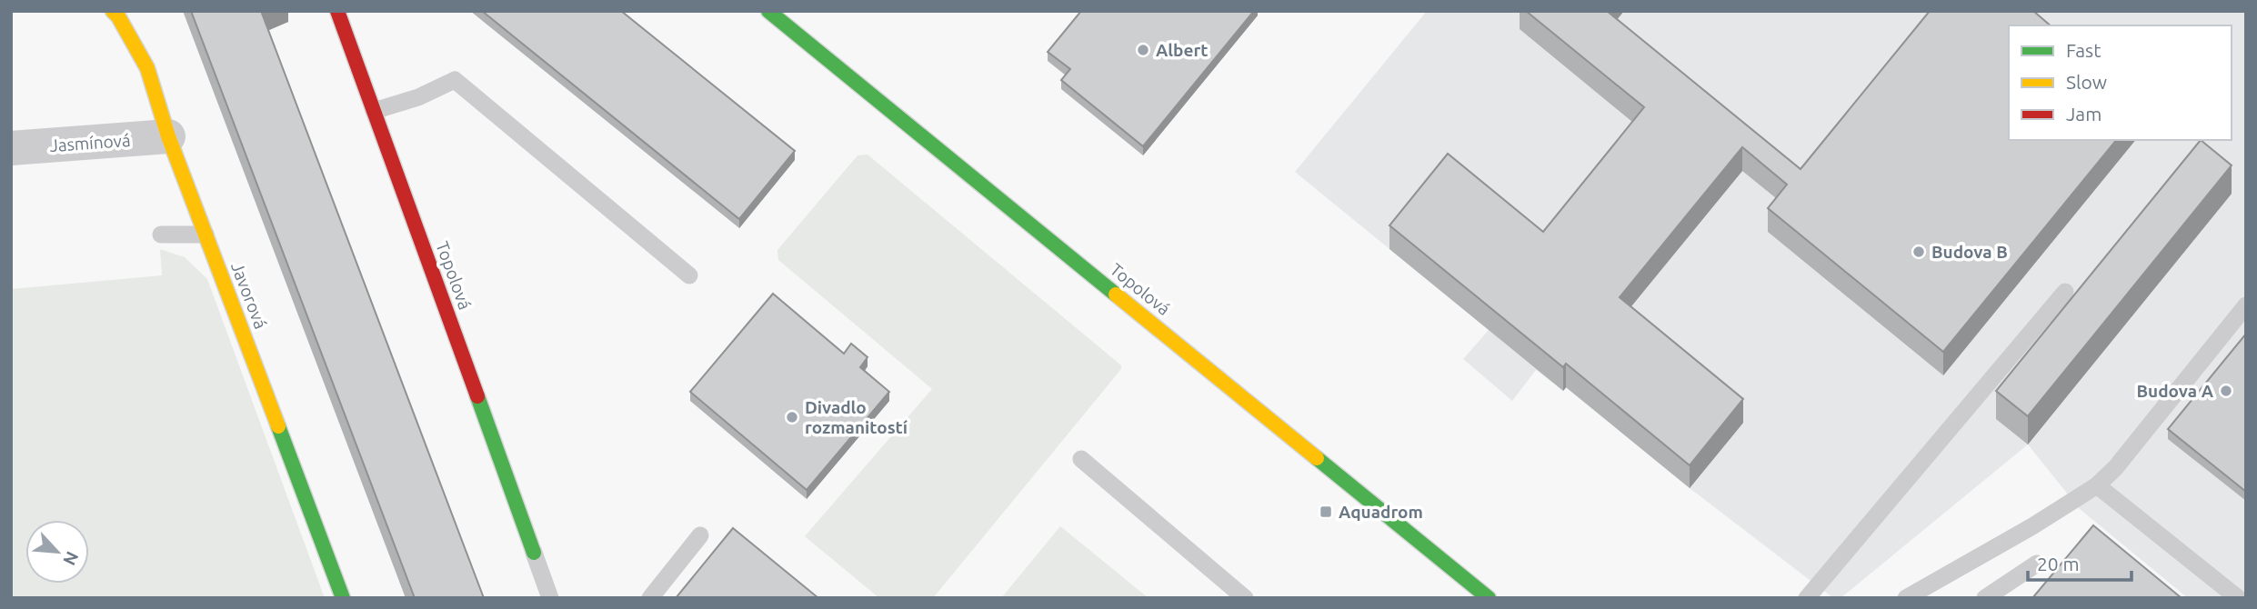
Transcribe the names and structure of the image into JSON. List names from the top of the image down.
{
  "streets": {
    "street": ["Jasmínová", "Topolová", "Javorová"]
  },
  "crossings": [
    ["Jasmínová", "Javorová"]
  ],
  "places": {
    "other": [
      "Albert",
      "Budova B",
      "Budova A",
      "Divadlo rozmanitostí"
    ],
    "transit": ["Aquadrom"]
  },
  "legend": ["Fast", "Slow", "Jam"],
  "scale_bar": "20 m",
  "north": "bottom right"
}
